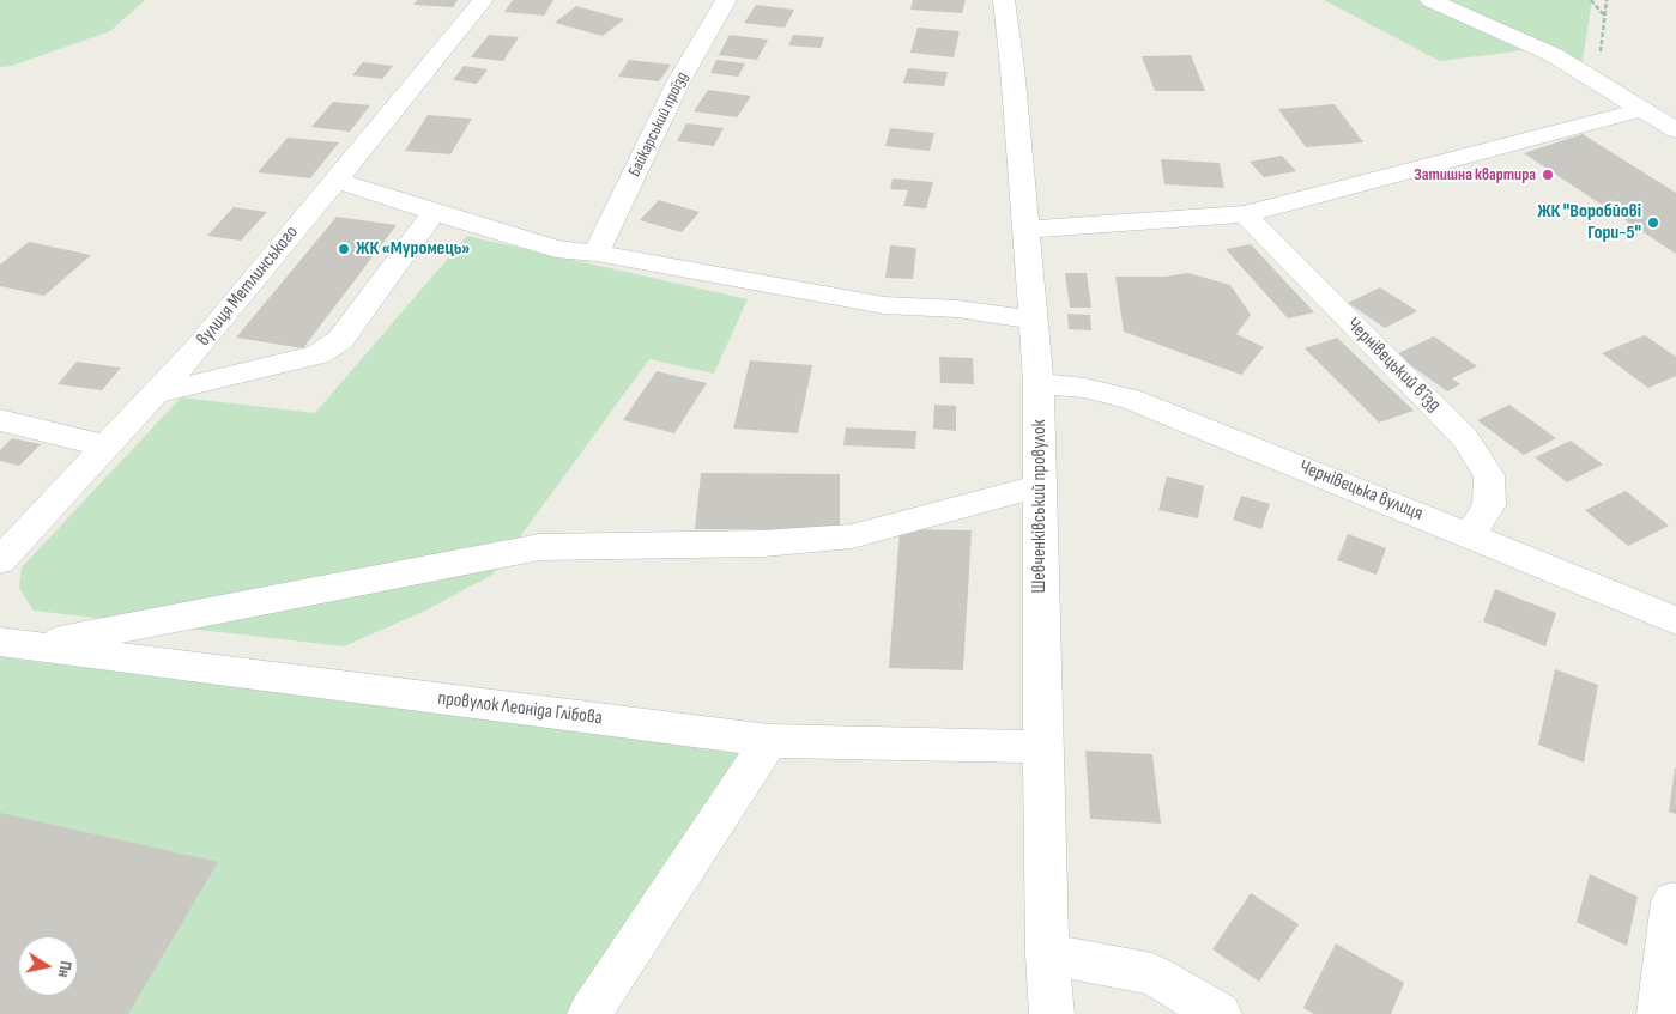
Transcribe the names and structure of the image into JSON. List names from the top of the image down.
{
  "streets": {
    "street": [
      "Байкарський проїзд",
      "вулиця Метлинського",
      "Чернівецький вʼїзд",
      "Чернівецька вулиця",
      "Шевченківський провулок",
      "провулок Леоніда Глібова"
    ]
  },
  "crossings": [
    ["Чернівецький вʼїзд", "Чернівецька вулиця"],
    ["Чернівецька вулиця", "Шевченківський провулок"],
    ["Шевченківський провулок", "провулок Леоніда Глібова"]
  ],
  "places": ["Затишна квартира", "ЖК \"Воробйові Гори-5\"", "ЖК «Муромець»"],
  "north": "right"
}
